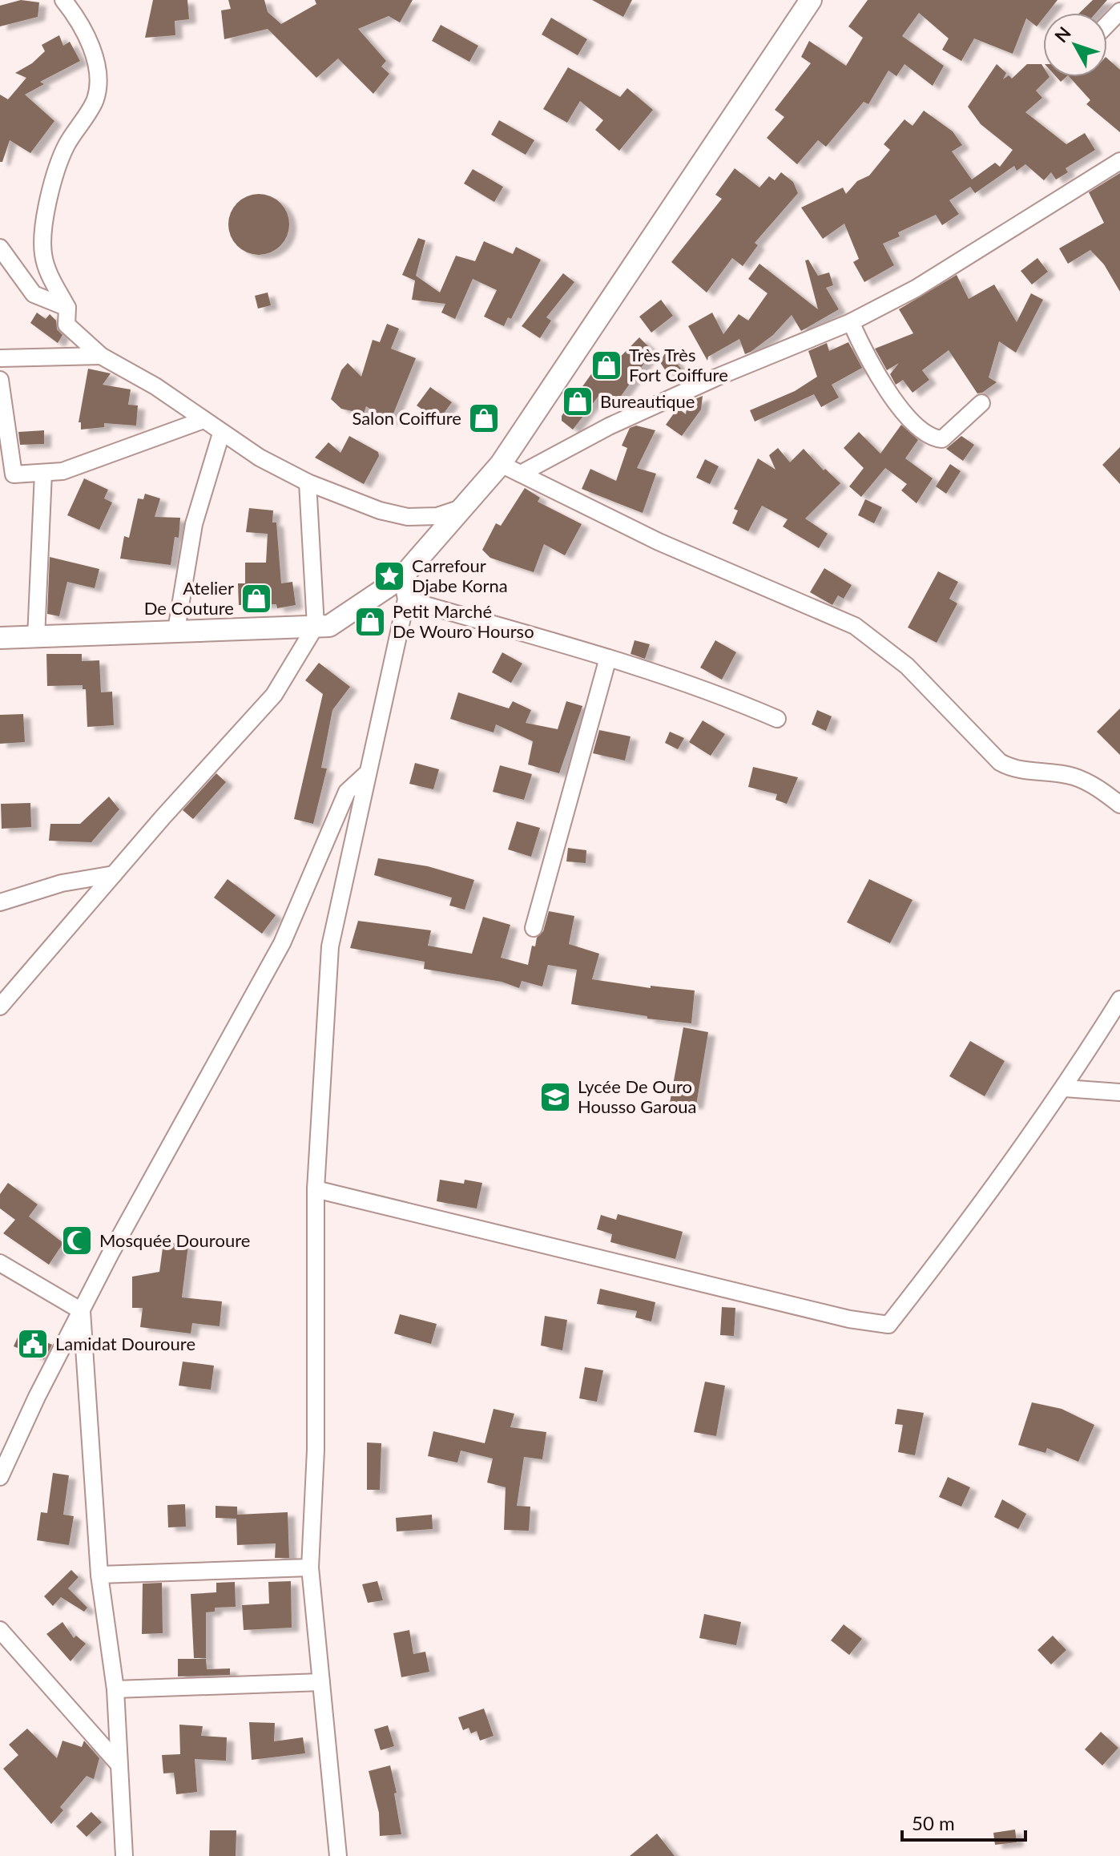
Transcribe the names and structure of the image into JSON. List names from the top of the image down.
{
  "places": {
    "shop": [
      "Très Très Fort Coiffure",
      "Bureautique",
      "Salon Coiffure",
      "Atelier De Couture",
      "Petit Marché De Wouro Hourso"
    ],
    "place": ["Carrefour Djabe Korna"],
    "school or university": ["Lycée De Ouro Housso Garoua"],
    "mosque": ["Mosquée Douroure"],
    "public building": ["Lamidat Douroure"]
  },
  "scale_bar": "50 m",
  "north": "top left"
}
